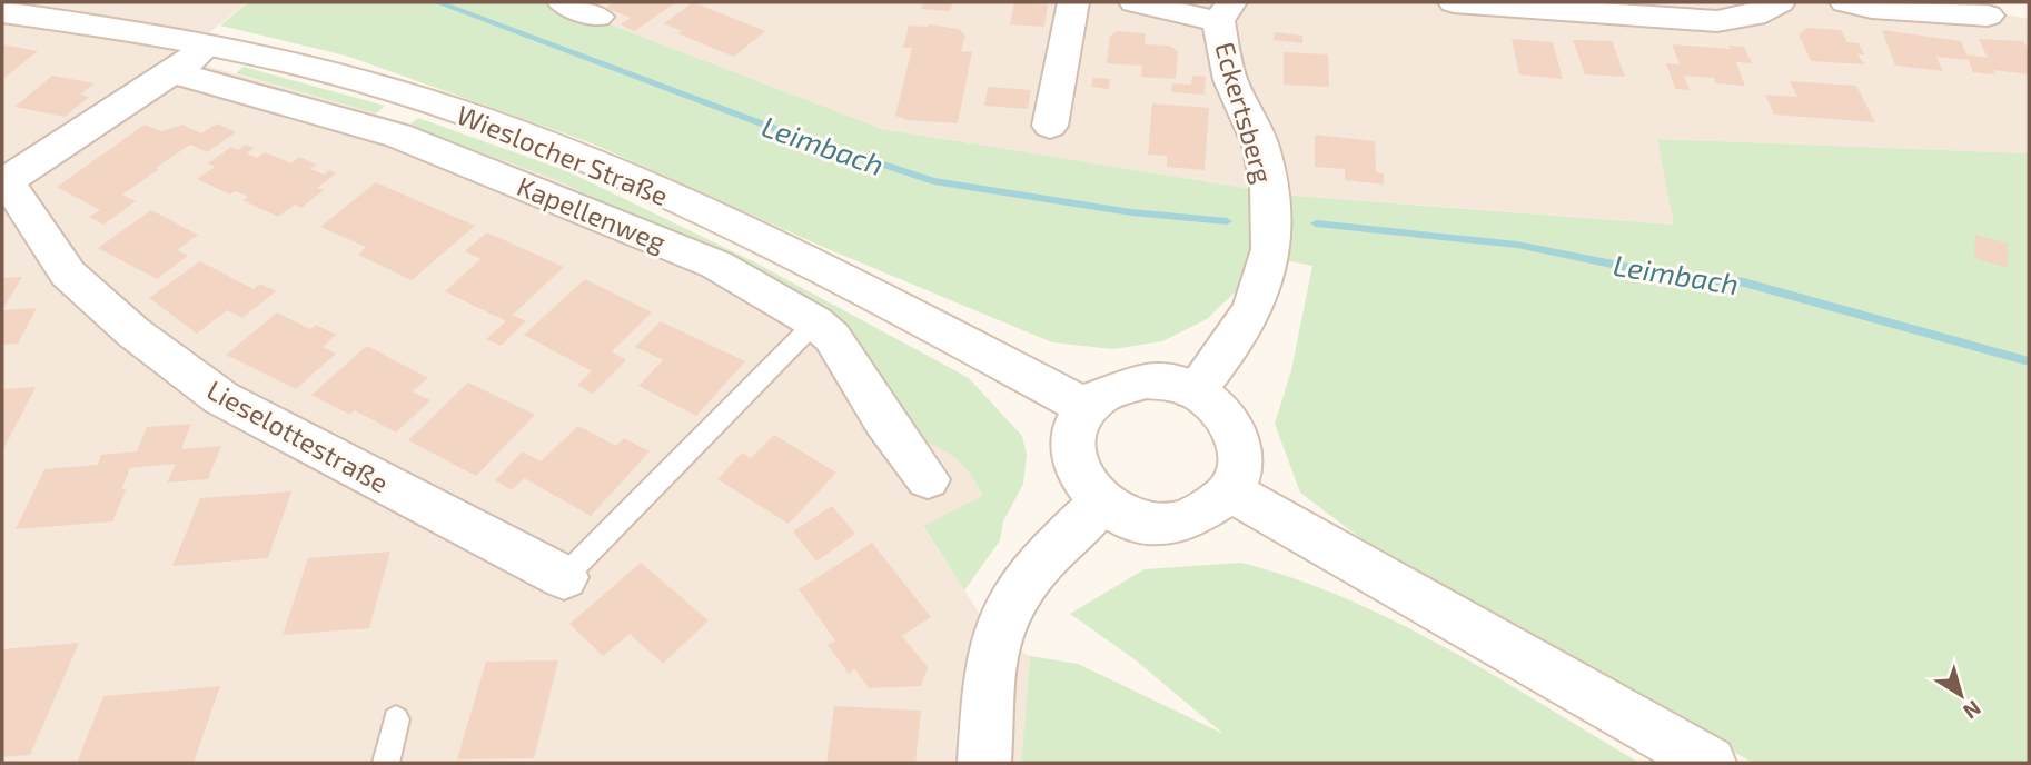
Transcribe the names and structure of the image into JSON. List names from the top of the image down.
{
  "streets": {
    "street": [
      "Eckertsberg",
      "Wieslocher Straße",
      "Kapellenweg",
      "Lieselottestraße"
    ]
  },
  "crossings": [
    ["Eckertsberg", "Wieslocher Straße"]
  ],
  "water": ["Leimbach"],
  "north": "bottom right"
}
